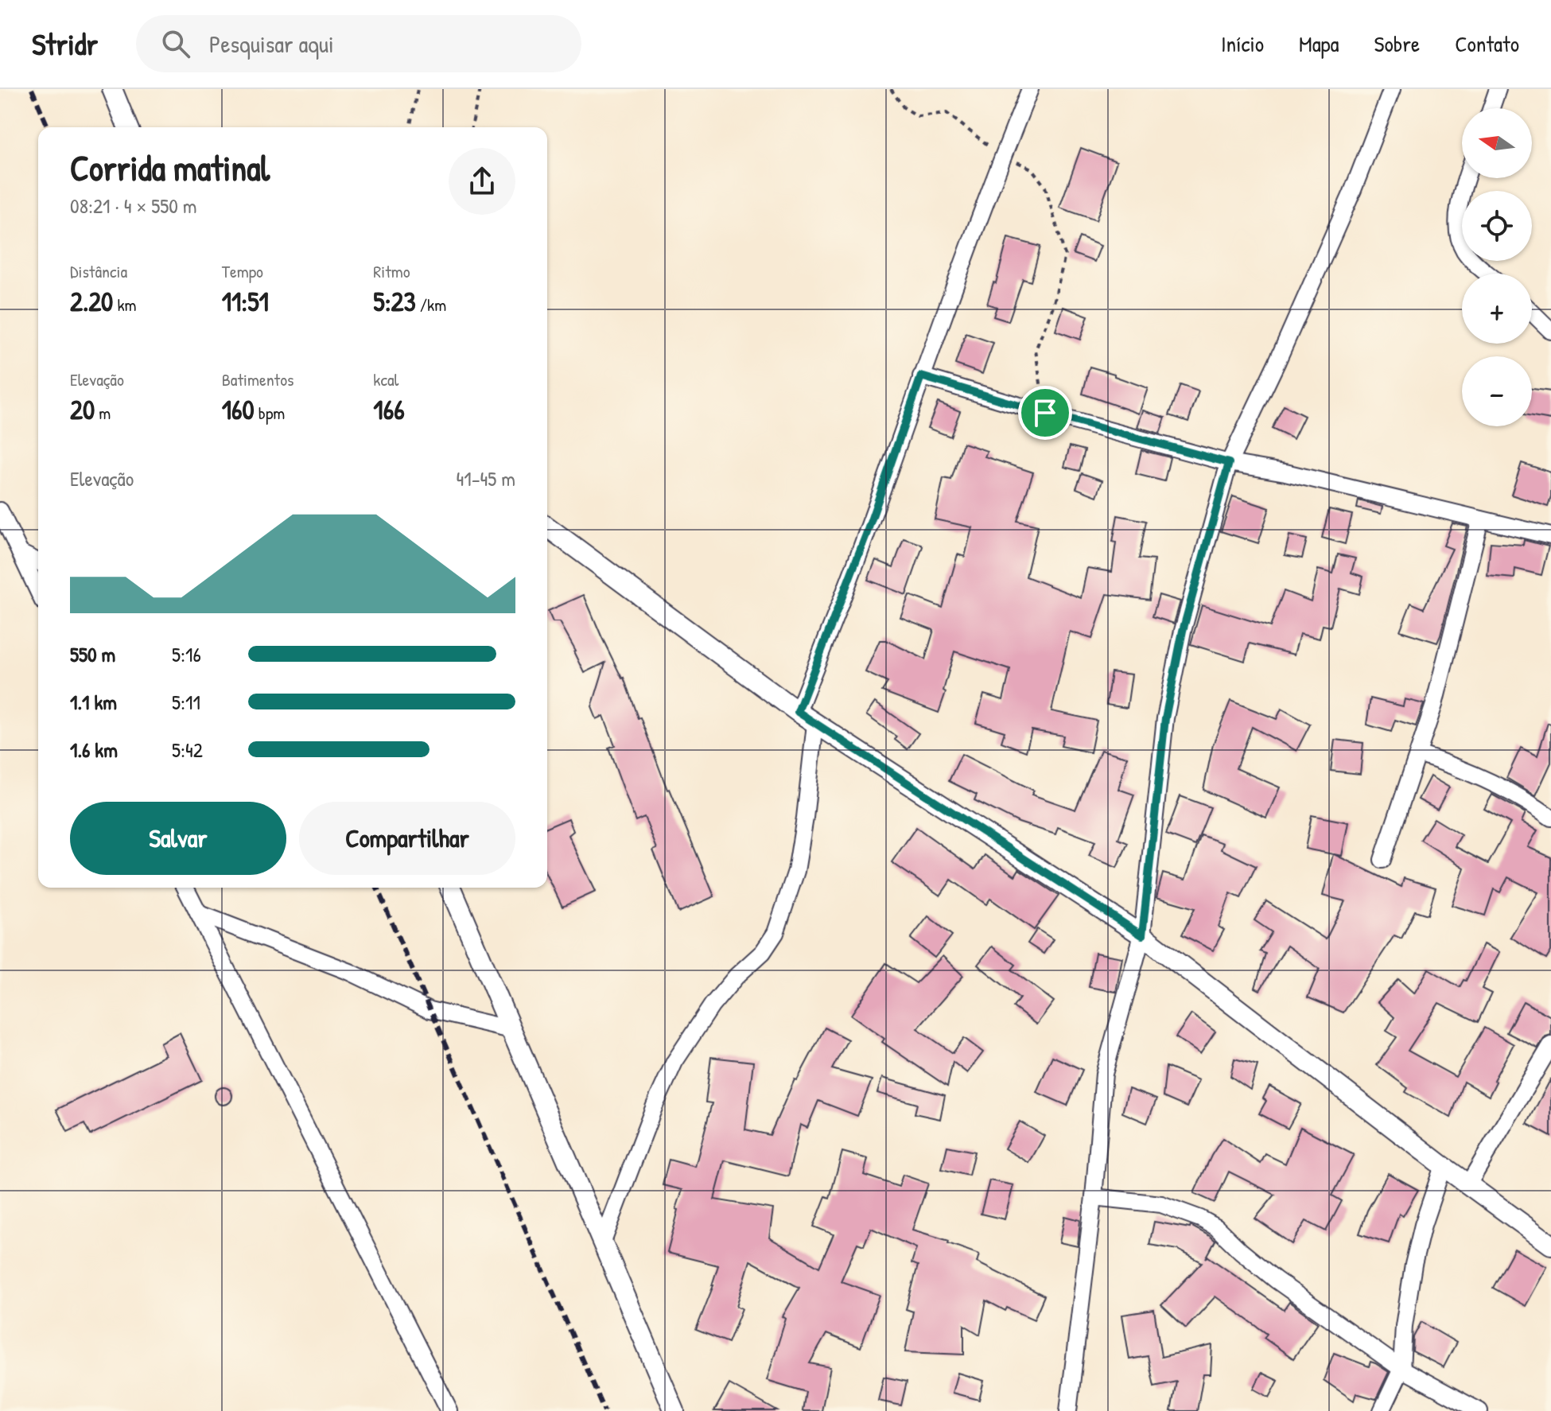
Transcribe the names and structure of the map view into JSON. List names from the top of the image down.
{
  "north": "left",
  "page": {
    "header": "Stridr",
    "search": "Pesquisar aqui",
    "nav": [
      "Início",
      "Mapa",
      "Sobre",
      "Contato"
    ],
    "map_buttons": ["+", "−"],
    "heading": ["Corrida matinal", "08:21 · 4 × 550 m"],
    "stats": [
      ["Distância", "2.20 km"],
      ["Tempo", "11:51"],
      ["Ritmo", "5:23 /km"],
      ["Elevação", "20 m"],
      ["Batimentos", "160 bpm"],
      ["kcal", "166"]
    ],
    "chart": ["Elevação", "41–45 m"],
    "list": [
      {
        "name": "550 m",
        "note": "5:16"
      },
      {
        "name": "1.1 km",
        "note": "5:11"
      },
      {
        "name": "1.6 km",
        "note": "5:42"
      }
    ],
    "buttons": ["Salvar", "Compartilhar"]
  }
}
